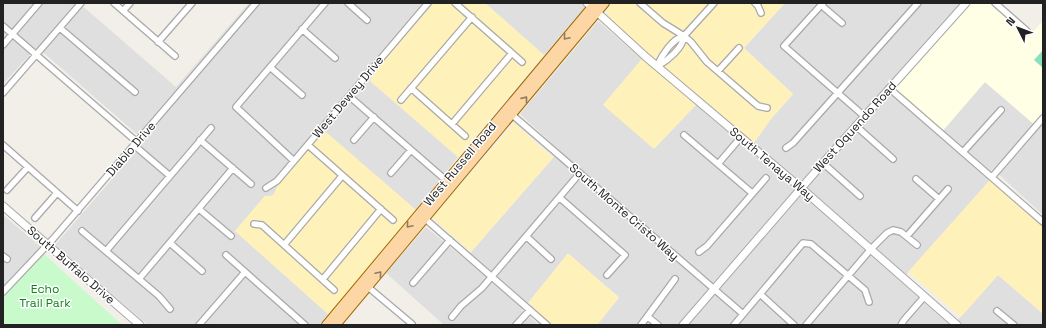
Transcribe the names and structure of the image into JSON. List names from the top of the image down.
{
  "streets": {
    "main road": ["West Russell Road"],
    "street": [
      "West Dewey Drive",
      "West Oquendo Road",
      "Diablo Drive",
      "South Tenaya Way",
      "South Monte Cristo Way",
      "South Buffalo Drive"
    ]
  },
  "crossings": [
    ["West Oquendo Road", "South Tenaya Way"],
    ["West Oquendo Road", "South Monte Cristo Way"],
    ["Diablo Drive", "South Buffalo Drive"],
    ["West Russell Road", "South Tenaya Way"],
    ["West Russell Road", "South Monte Cristo Way"]
  ],
  "parks": ["Echo Trail Park"],
  "north": "top left"
}
